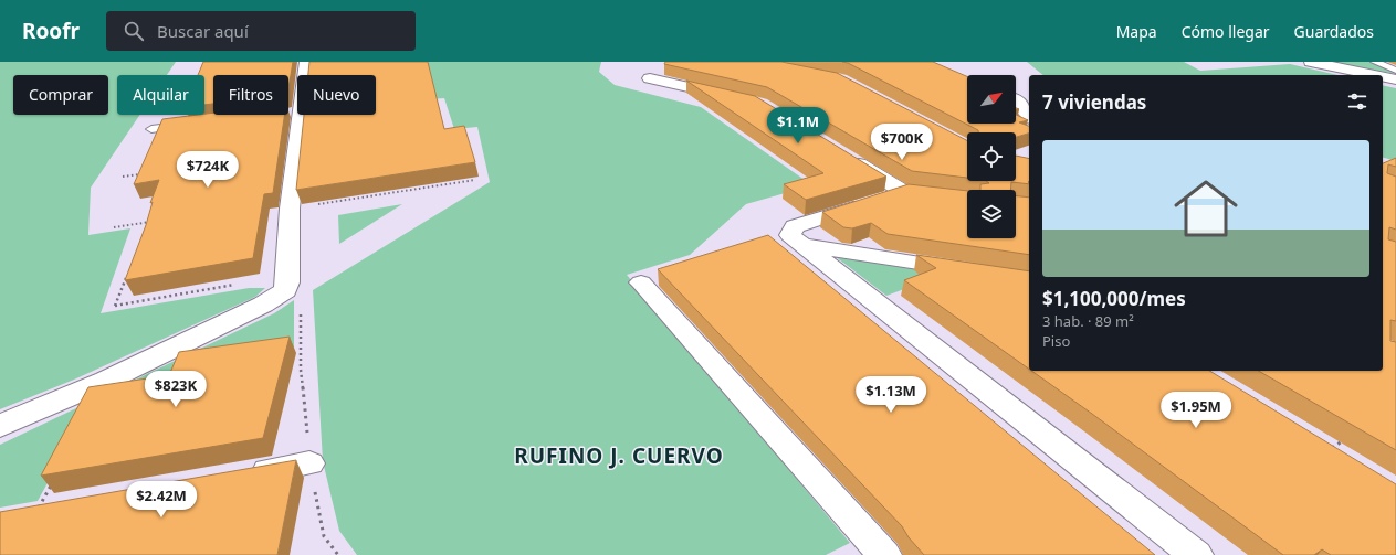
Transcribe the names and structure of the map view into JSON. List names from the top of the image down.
{
  "districts": ["RUFINO J. CUERVO"],
  "north": "top right",
  "page": {
    "header": "Roofr",
    "search": "Buscar aquí",
    "nav": ["Mapa", "Cómo llegar", "Guardados"],
    "chip": [
      "Comprar",
      "Alquilar",
      "Filtros",
      "Nuevo"
    ],
    "heading": "7 viviendas",
    "price": [
      "$1.1M",
      "$700K",
      "$724K",
      "$823K",
      "$1.13M",
      "$1.95M",
      "$2.42M"
    ],
    "list": [
      {
        "name": "$1,100,000/mes",
        "note": "3 hab. · 89 m² · Piso"
      }
    ]
  }
}
